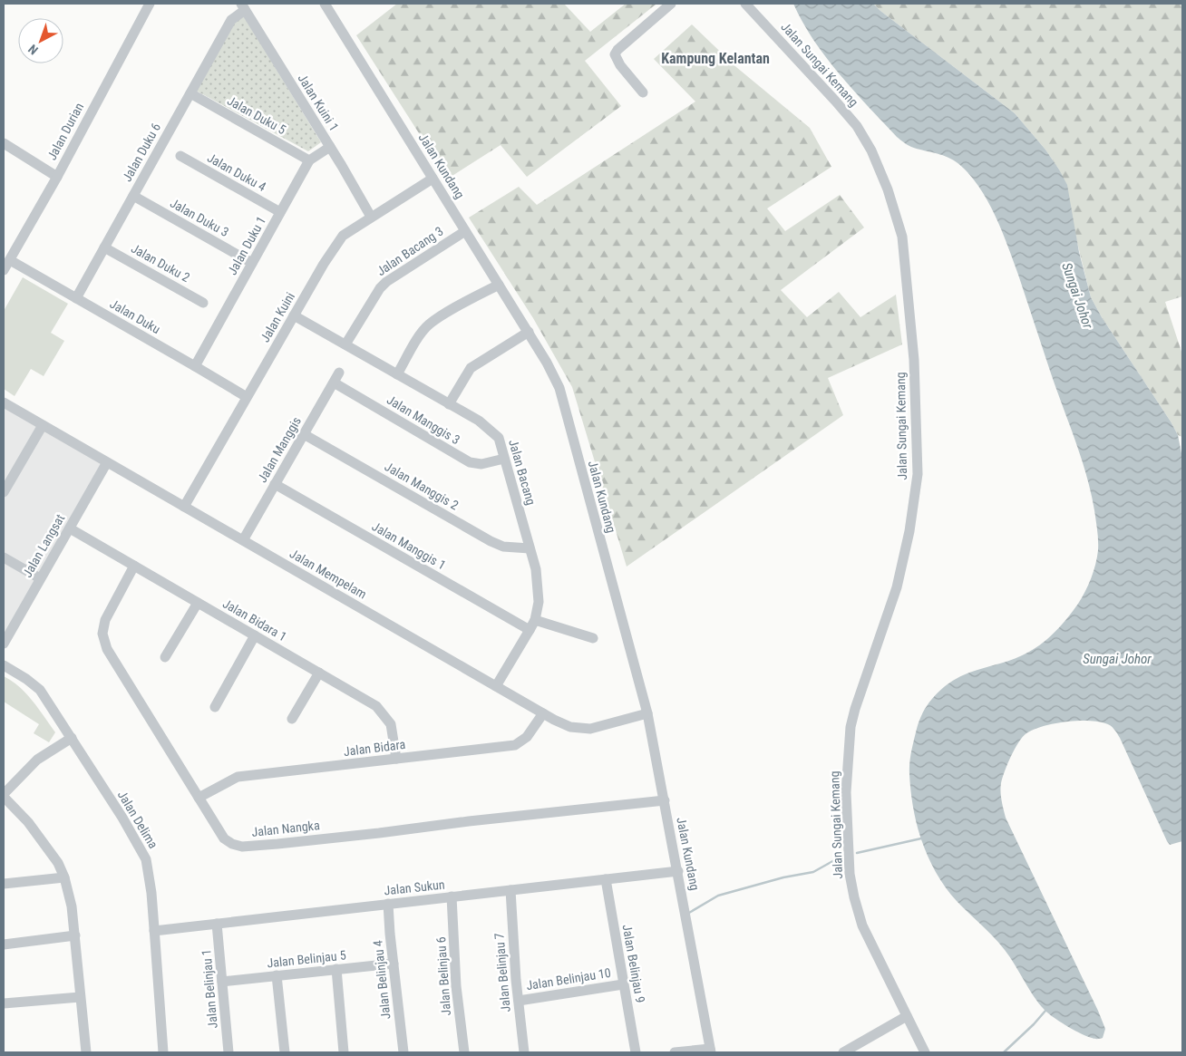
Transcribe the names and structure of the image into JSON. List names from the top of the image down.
{
  "streets": {
    "street": [
      "Jalan Sungai Kemang",
      "Jalan Kuini 1",
      "Jalan Duku 5",
      "Jalan Durian",
      "Jalan Duku 6",
      "Jalan Kundang",
      "Jalan Duku 4",
      "Jalan Duku 3",
      "Jalan Duku 1",
      "Jalan Bacang 3",
      "Jalan Duku 2",
      "Jalan Duku",
      "Jalan Kuini",
      "Jalan Manggis 3",
      "Jalan Manggis",
      "Jalan Bacang",
      "Jalan Manggis 2",
      "Jalan Langsat",
      "Jalan Manggis 1",
      "Jalan Mempelam",
      "Jalan Bidara 1",
      "Jalan Bidara",
      "Jalan Delima",
      "Jalan Nangka",
      "Jalan Sukun",
      "Jalan Belinjau 5",
      "Jalan Belinjau 9",
      "Jalan Belinjau 7",
      "Jalan Belinjau 6",
      "Jalan Belinjau 10",
      "Jalan Belinjau 4",
      "Jalan Belinjau 1"
    ]
  },
  "crossings": [
    ["Jalan Kuini 1", "Jalan Duku 6"],
    ["Jalan Kuini 1", "Jalan Duku 1"],
    ["Jalan Kuini 1", "Jalan Kuini"],
    ["Jalan Duku 5", "Jalan Duku 6"],
    ["Jalan Duku 5", "Jalan Duku 1"],
    ["Jalan Durian", "Jalan Duku"],
    ["Jalan Duku 6", "Jalan Duku 3"],
    ["Jalan Duku 6", "Jalan Duku 2"],
    ["Jalan Duku 6", "Jalan Duku"],
    ["Jalan Kundang", "Jalan Bacang 3"],
    ["Jalan Kundang", "Jalan Kuini"],
    ["Jalan Kundang", "Jalan Mempelam"],
    ["Jalan Kundang", "Jalan Nangka"],
    ["Jalan Kundang", "Jalan Sukun"],
    ["Jalan Duku 4", "Jalan Duku 1"],
    ["Jalan Duku 3", "Jalan Duku 1"],
    ["Jalan Duku 1", "Jalan Duku"],
    ["Jalan Bacang 3", "Jalan Bacang"],
    ["Jalan Duku", "Jalan Kuini"],
    ["Jalan Kuini", "Jalan Bacang"],
    ["Jalan Kuini", "Jalan Mempelam"],
    ["Jalan Manggis 3", "Jalan Manggis"],
    ["Jalan Manggis 3", "Jalan Bacang"],
    ["Jalan Manggis", "Jalan Manggis 2"],
    ["Jalan Manggis", "Jalan Manggis 1"],
    ["Jalan Manggis", "Jalan Mempelam"],
    ["Jalan Bacang", "Jalan Manggis 2"],
    ["Jalan Bacang", "Jalan Manggis 1"],
    ["Jalan Bacang", "Jalan Mempelam"],
    ["Jalan Langsat", "Jalan Mempelam"],
    ["Jalan Langsat", "Jalan Bidara 1"],
    ["Jalan Mempelam", "Jalan Bidara"],
    ["Jalan Bidara 1", "Jalan Bidara"],
    ["Jalan Bidara 1", "Jalan Nangka"],
    ["Jalan Bidara", "Jalan Nangka"],
    ["Jalan Delima", "Jalan Sukun"],
    ["Jalan Sukun", "Jalan Belinjau 9"],
    ["Jalan Sukun", "Jalan Belinjau 7"],
    ["Jalan Sukun", "Jalan Belinjau 6"],
    ["Jalan Sukun", "Jalan Belinjau 4"],
    ["Jalan Sukun", "Jalan Belinjau 1"],
    ["Jalan Belinjau 5", "Jalan Belinjau 4"],
    ["Jalan Belinjau 5", "Jalan Belinjau 1"],
    ["Jalan Belinjau 9", "Jalan Belinjau 10"],
    ["Jalan Belinjau 7", "Jalan Belinjau 10"]
  ],
  "districts": ["Kampung Kelantan"],
  "water": ["Sungai Johor"],
  "north": "bottom left"
}
